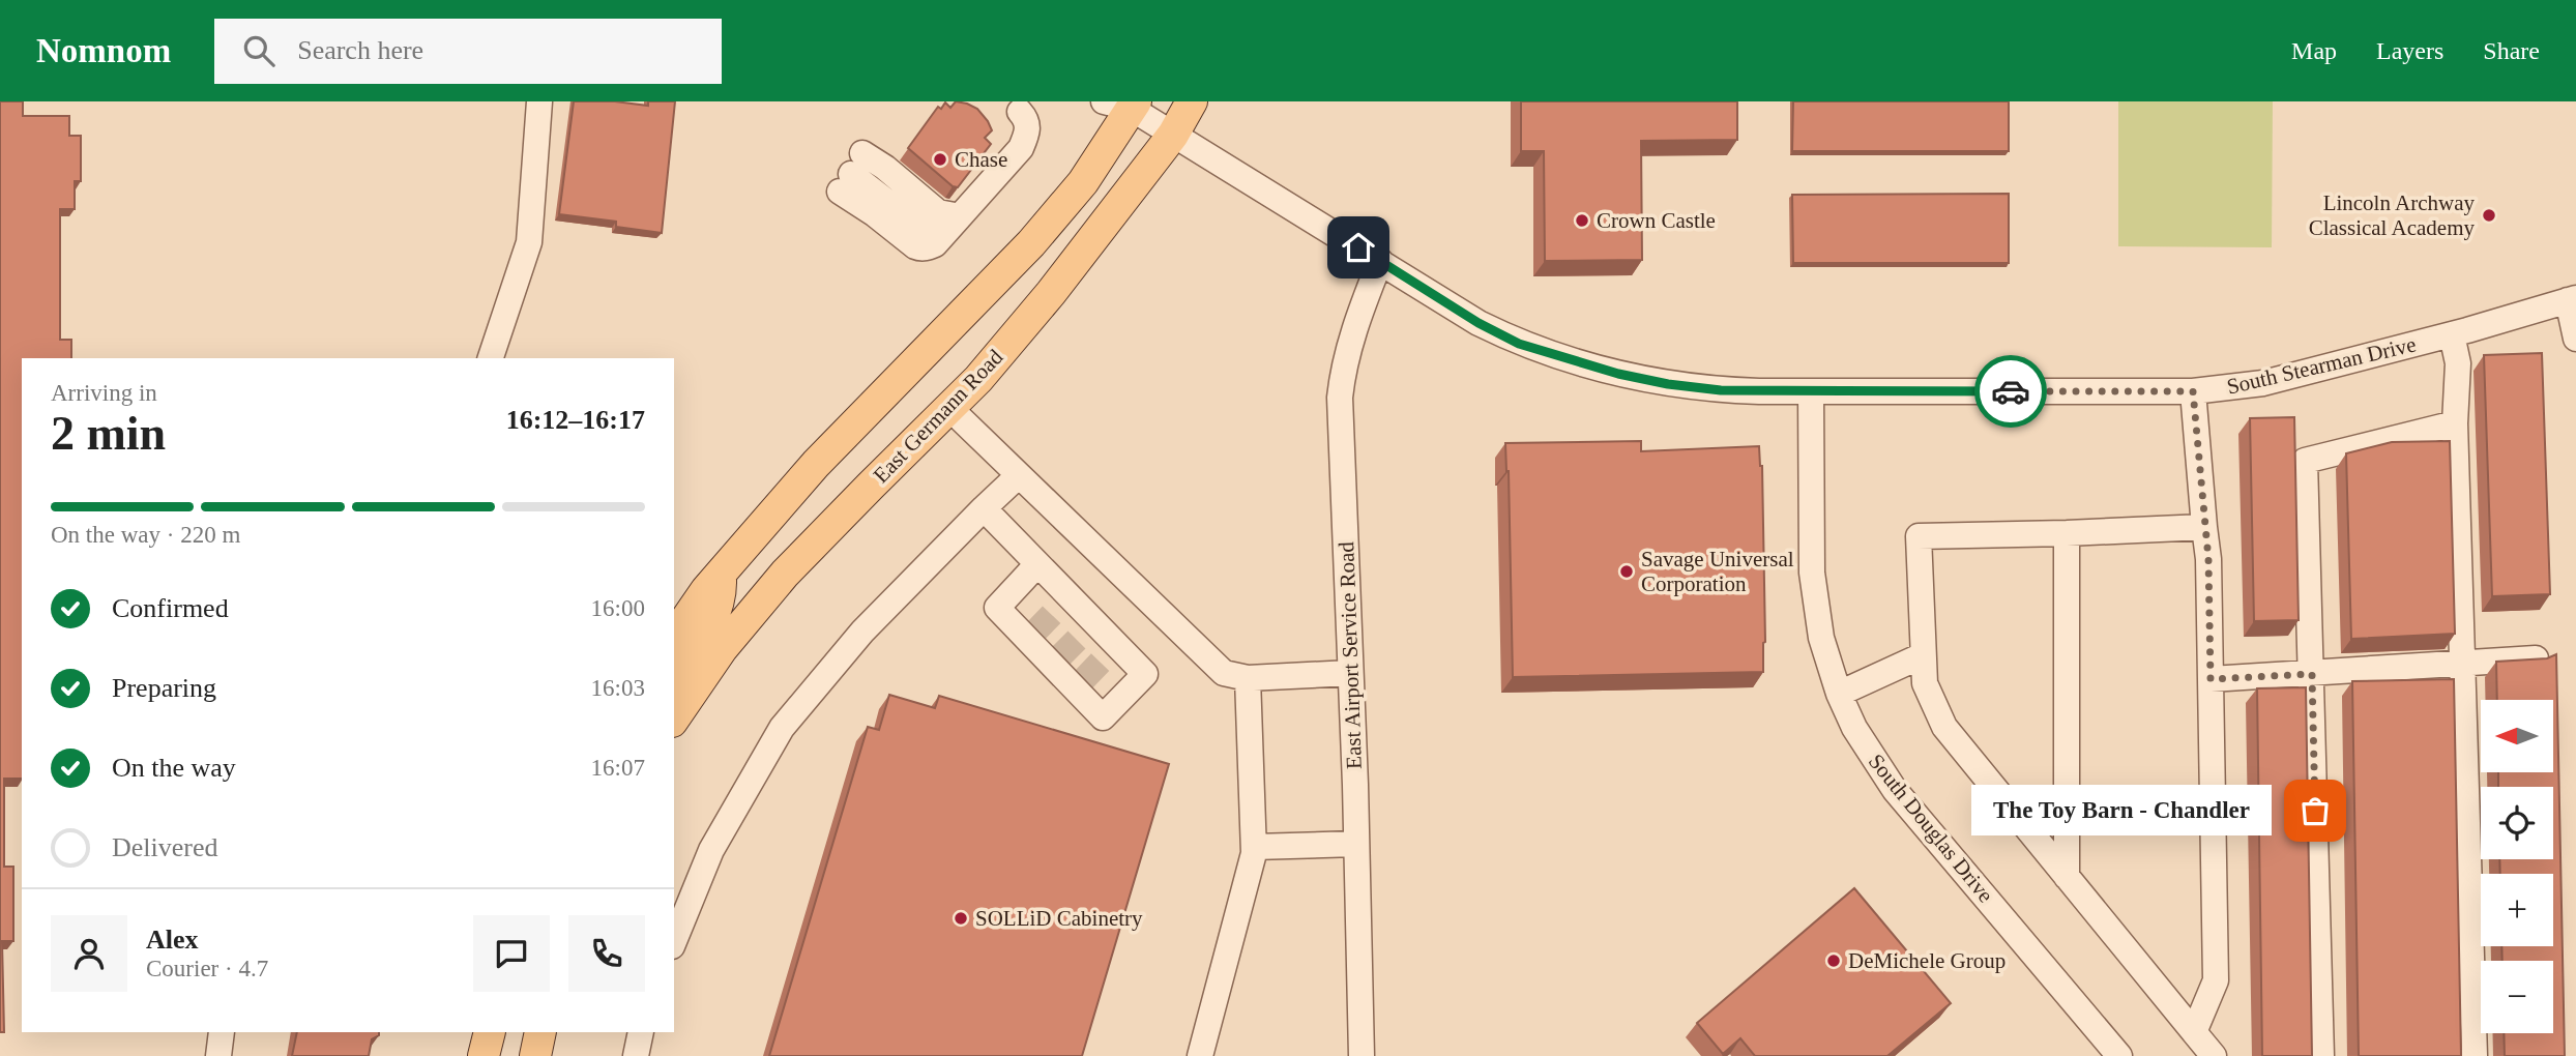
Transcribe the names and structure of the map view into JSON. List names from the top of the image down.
{
  "streets": {
    "main road": ["East Germann Road"],
    "street": ["South Stearman Drive", "East Airport Service Road", "South Douglas Drive"]
  },
  "crossings": [
    ["South Stearman Drive", "East Germann Road"],
    ["South Stearman Drive", "East Airport Service Road"],
    ["South Stearman Drive", "South Douglas Drive"]
  ],
  "places": [
    "Chase",
    "Lincoln Archway Classical Academy",
    "Crown Castle",
    "Savage Universal Corporation",
    "The Toy Barn - Chandler",
    "SOLLiD Cabinetry",
    "DeMichele Group"
  ],
  "north": "left",
  "page": {
    "header": "Nomnom",
    "search": "Search here",
    "nav": ["Map", "Layers", "Share"],
    "heading": ["2 min", "Arriving in", "16:12–16:17"],
    "panel": ["Alex", "Courier · 4.7"],
    "bar": "On the way · 220 m",
    "list": [
      ["Confirmed", "16:00"],
      ["Preparing", "16:03"],
      ["On the way", "16:07"],
      "Delivered"
    ],
    "map_buttons": ["+", "−"],
    "bubble": "The Toy Barn - Chandler"
  }
}
